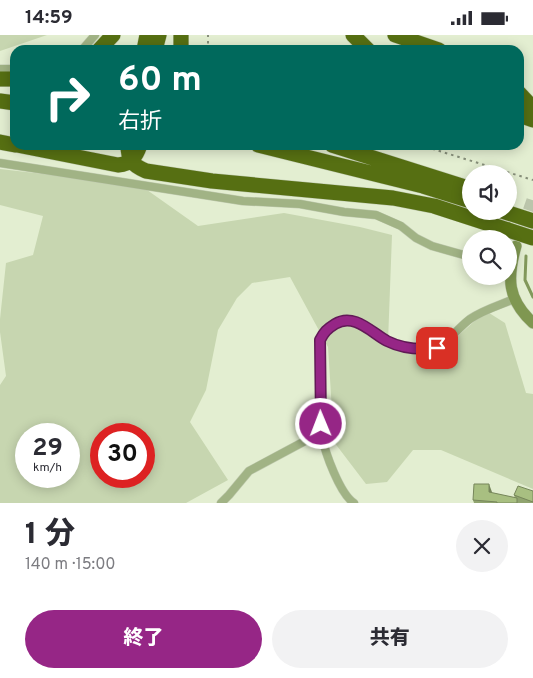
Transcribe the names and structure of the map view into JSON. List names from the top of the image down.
{
  "page": {
    "status": "14:59",
    "turn": ["60 m", "右折"],
    "speed": "29 km/h",
    "limit": "30",
    "heading": ["1 分", "140 m · 15:00"],
    "buttons": ["終了", "共有"]
  }
}
